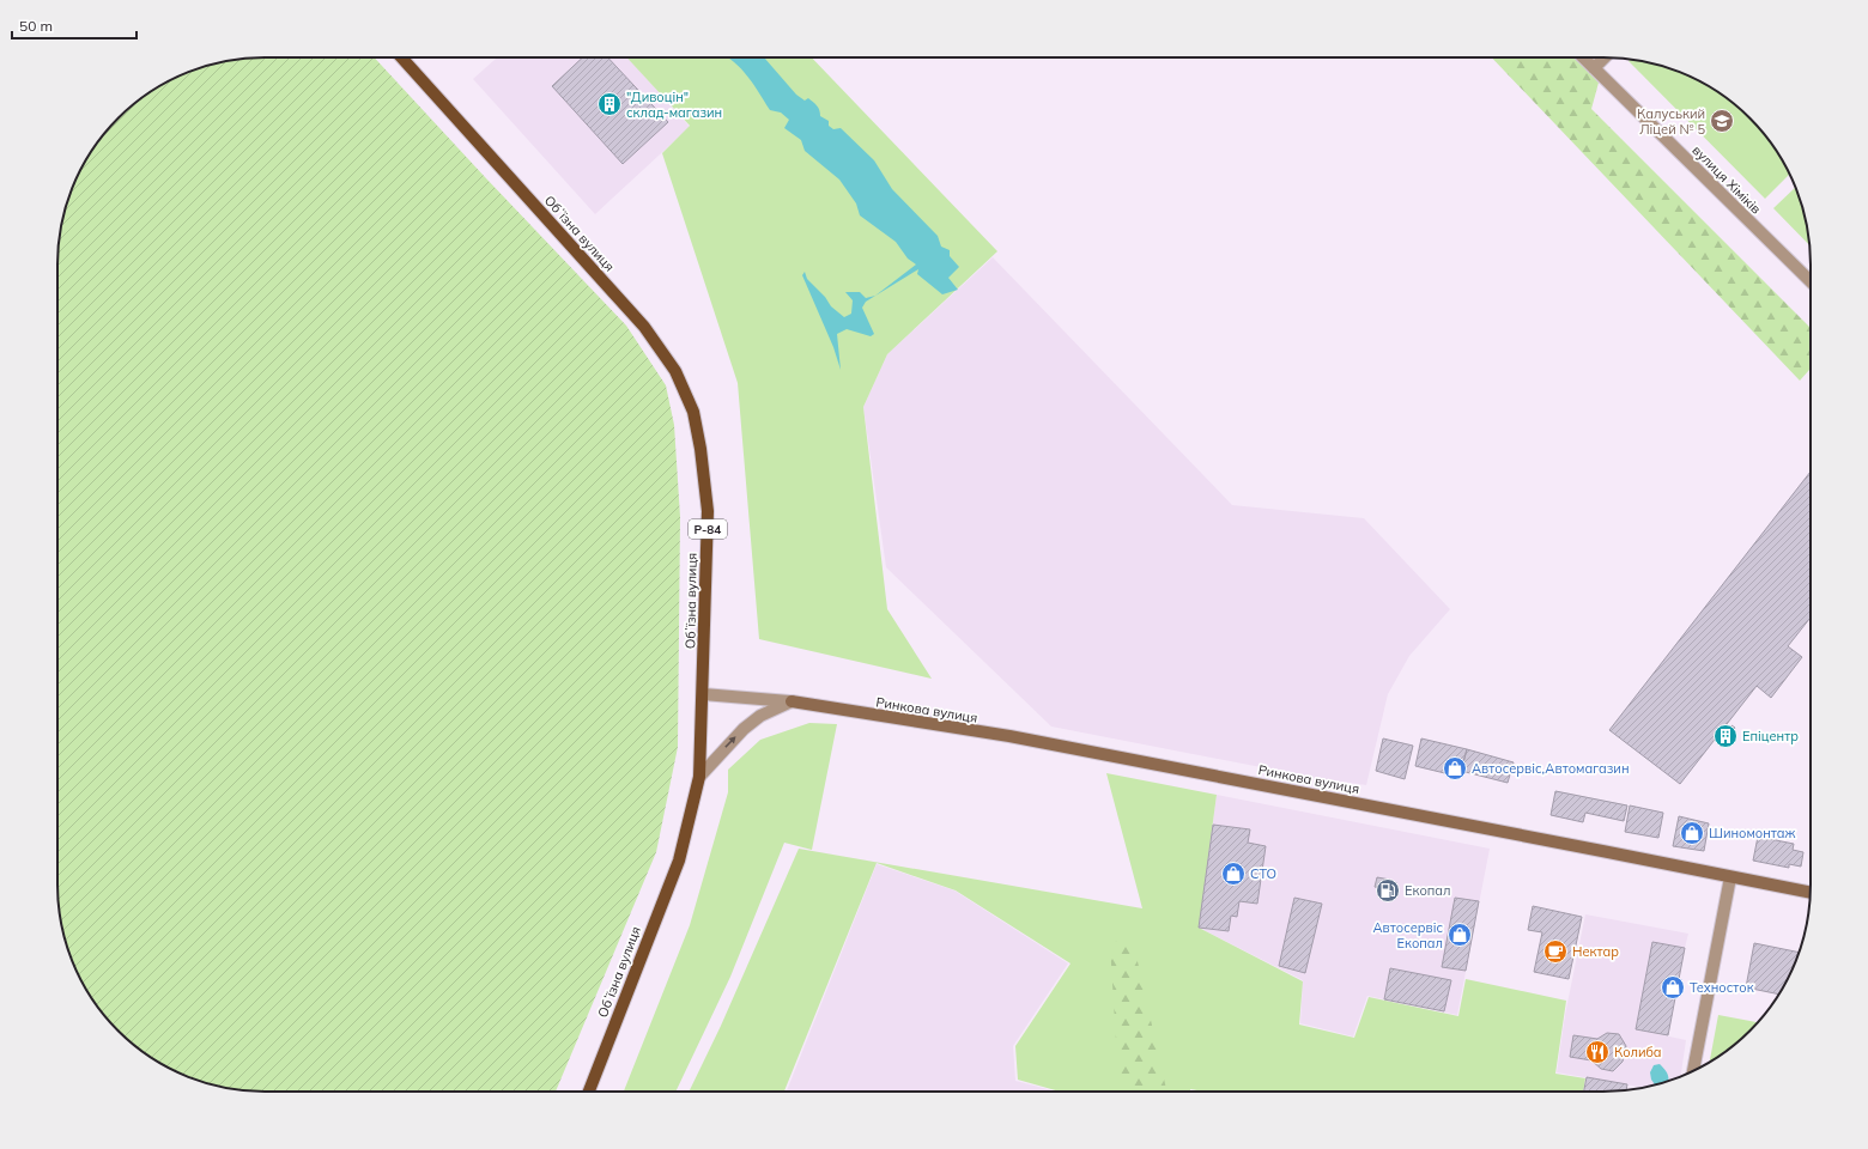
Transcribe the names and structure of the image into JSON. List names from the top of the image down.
{
  "streets": {
    "main road": ["Обʼїзна вулиця", "Р-84", "Ринкова вулиця"],
    "street": ["вулиця Хіміків"]
  },
  "crossings": [
    ["Обʼїзна вулиця", "Ринкова вулиця"]
  ],
  "places": {
    "building": ["\"Дивоцін\" склад-магазин", "Епіцентр"],
    "school or university": ["Калуський Ліцей № 5"],
    "shop": [
      "Автосервіс,Автомагазин",
      "Шиномонтаж",
      "СТО",
      "Автосервіс Екопал",
      "Техносток"
    ],
    "fuel station": ["Екопал"],
    "cafe": ["Нектар"],
    "restaurant": ["Колиба"]
  },
  "scale_bar": "50 m"
}
